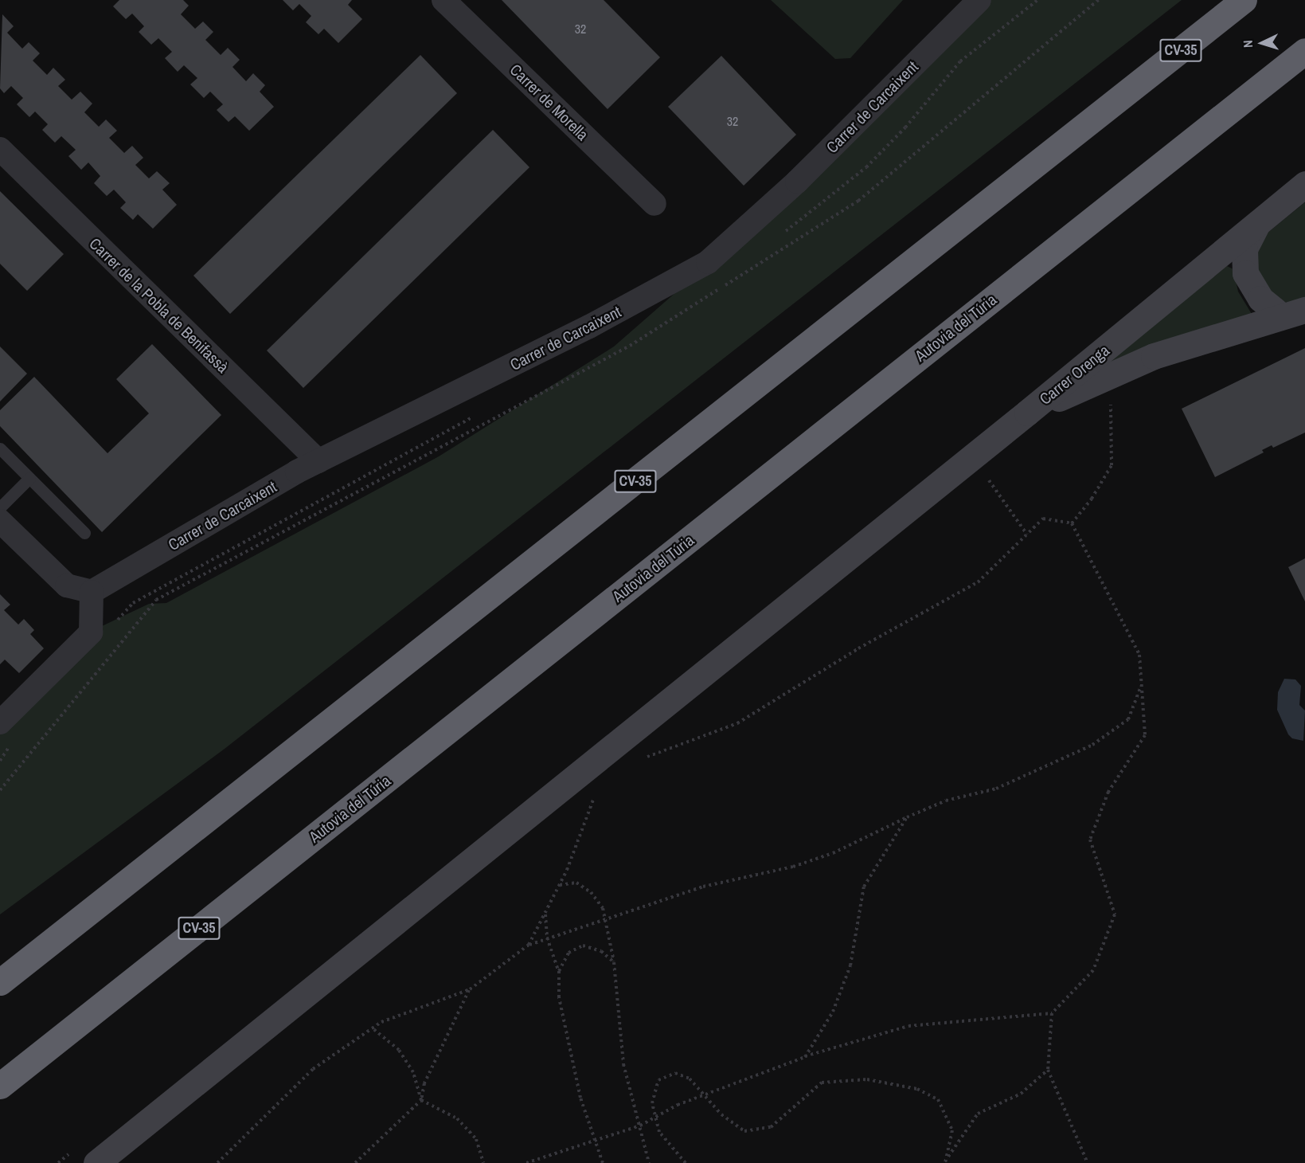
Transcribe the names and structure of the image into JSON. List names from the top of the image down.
{
  "streets": {
    "highway": ["CV-35", "Autovia del Túria"],
    "street": [
      "Carrer de Morella",
      "Carrer de Carcaixent",
      "Carrer de la Pobla de Benifassà",
      "Carrer Orenga"
    ]
  },
  "crossings": [
    ["Carrer de Carcaixent", "Carrer de la Pobla de Benifassà"]
  ],
  "house_numbers": ["32", "32"],
  "north": "left"
}
